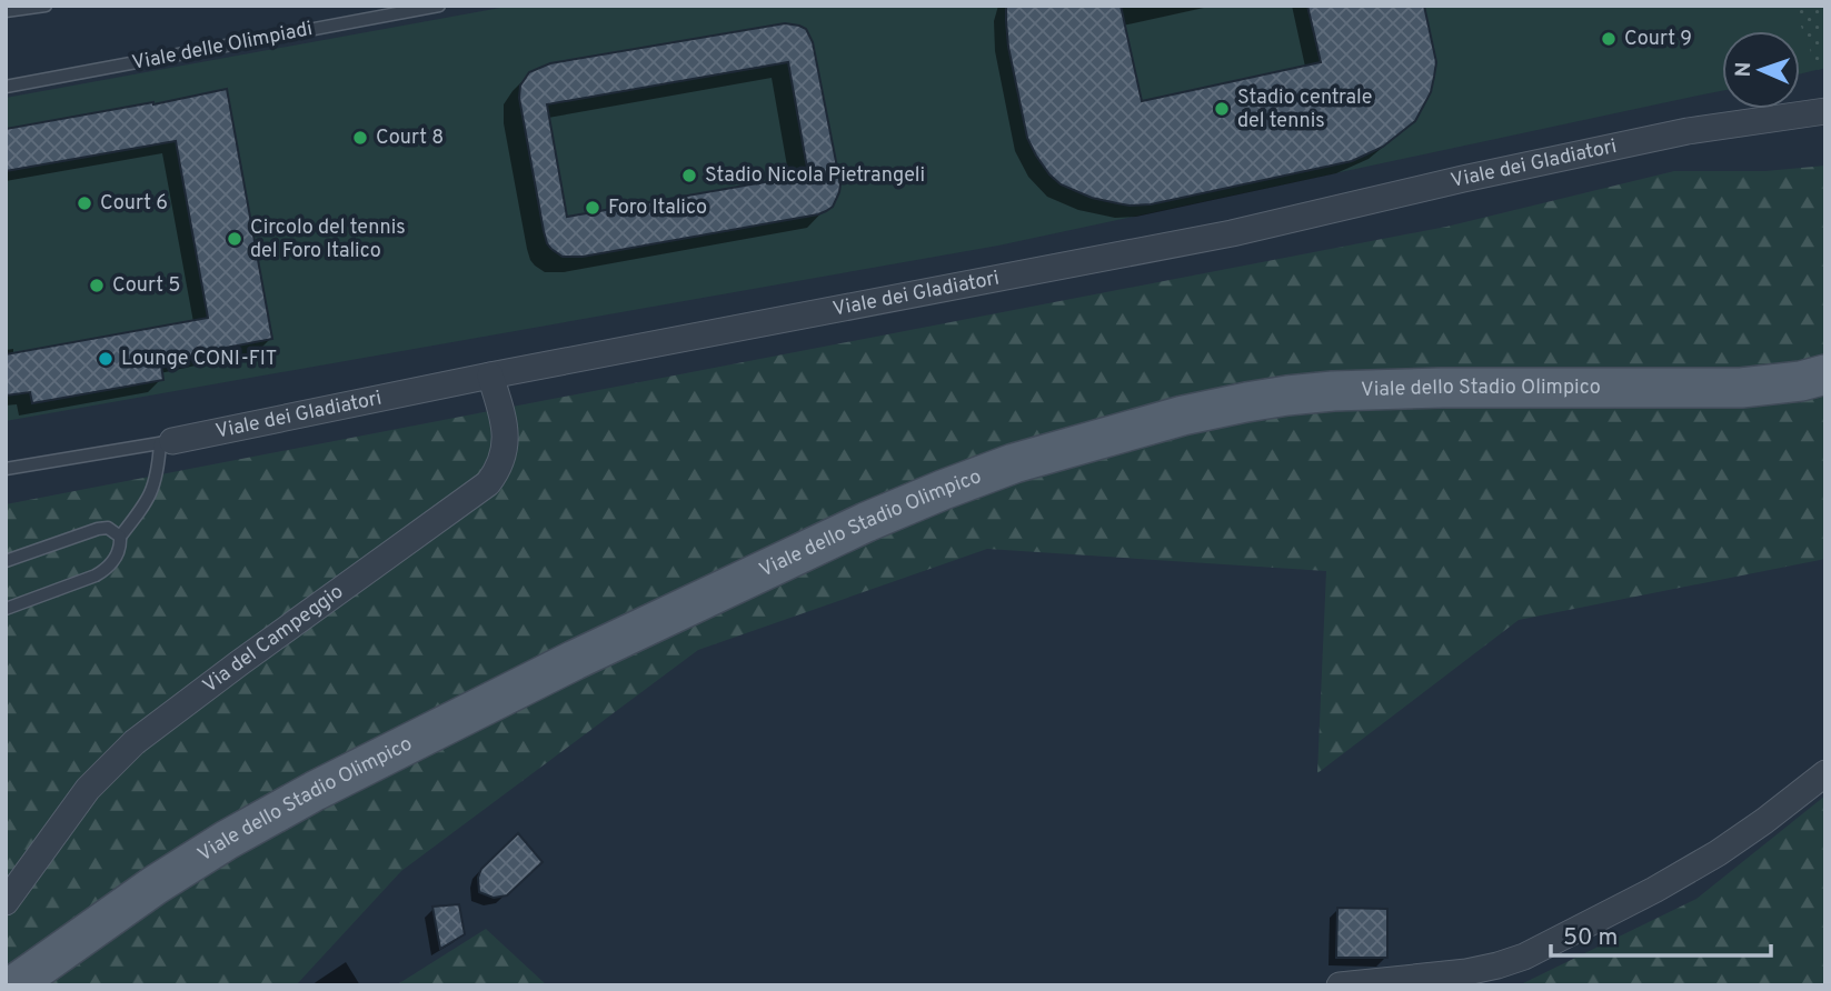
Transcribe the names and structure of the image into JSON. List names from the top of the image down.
{
  "streets": {
    "main road": ["Viale dello Stadio Olimpico"],
    "street": ["Viale dei Gladiatori", "Via del Campeggio"],
    "lane": ["Viale delle Olimpiadi"]
  },
  "crossings": [
    ["Viale dei Gladiatori", "Via del Campeggio"]
  ],
  "places": [
    "Court 9",
    "Stadio centrale del tennis",
    "Court 8",
    "Stadio Nicola Pietrangeli",
    "Court 6",
    "Foro Italico",
    "Circolo del tennis del Foro Italico",
    "Court 5",
    "Lounge CONI-FIT"
  ],
  "scale_bar": "50 m",
  "north": "left"
}
